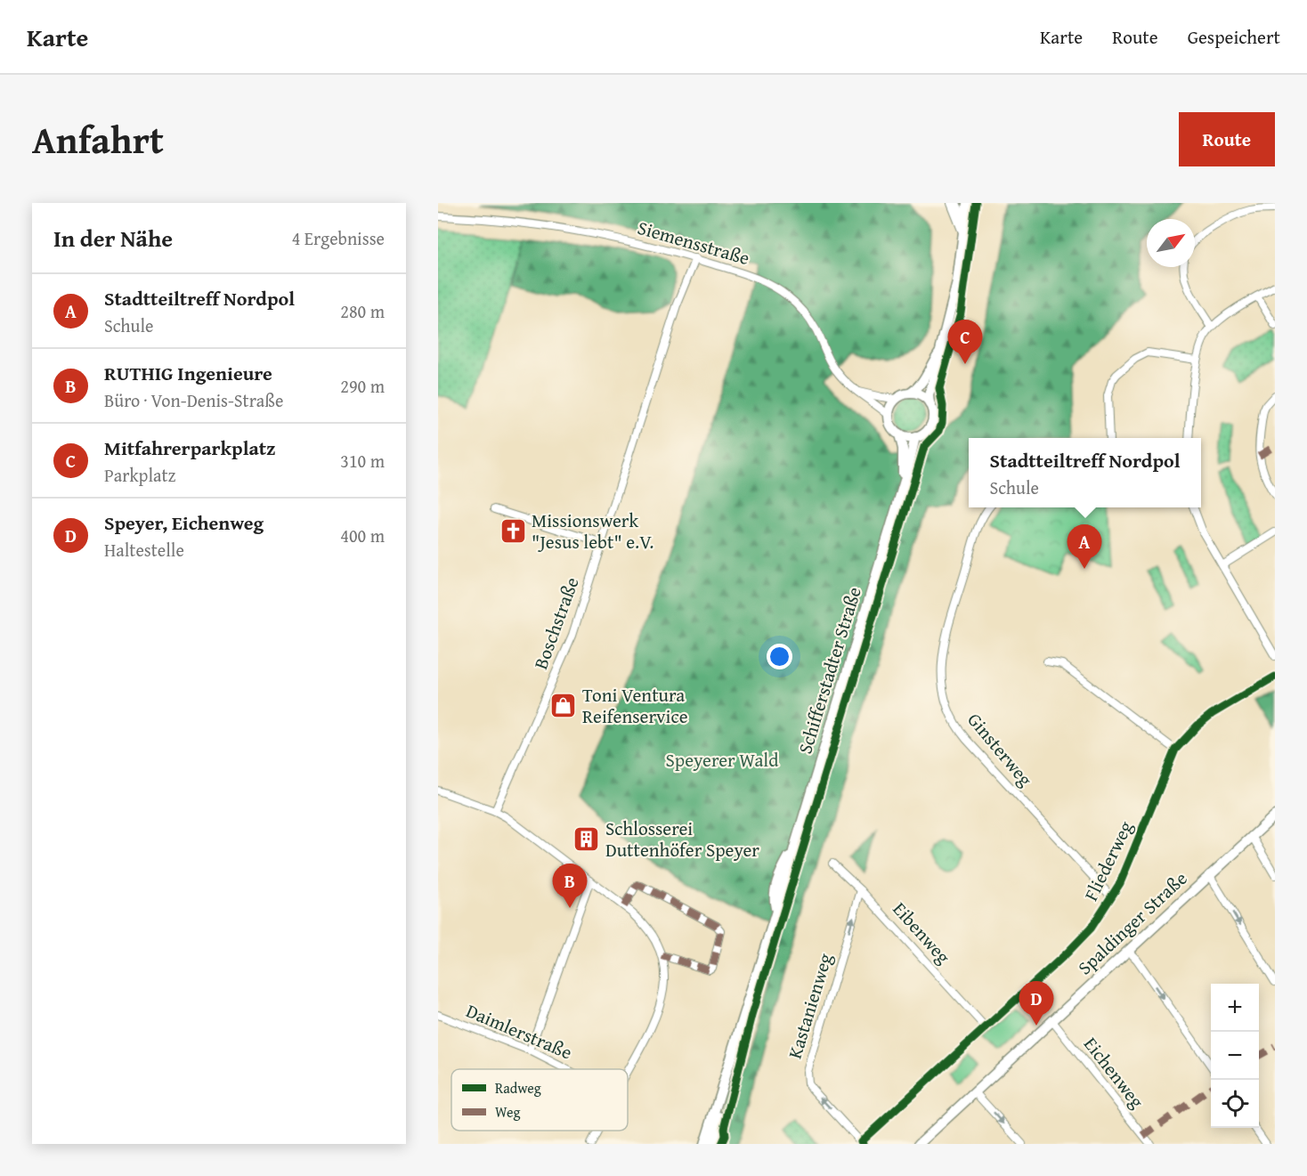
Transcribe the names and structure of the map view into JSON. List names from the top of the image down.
{
  "streets": {
    "main road": ["Schifferstadter Straße", "Spaldinger Straße"],
    "street": [
      "Siemensstraße",
      "Boschstraße",
      "Ginsterweg",
      "Fliederweg",
      "Eibenweg",
      "Kastanienweg",
      "Daimlerstraße",
      "Eichenweg"
    ]
  },
  "crossings": [
    ["Siemensstraße", "Boschstraße"],
    ["Siemensstraße", "Schifferstadter Straße"],
    ["Ginsterweg", "Fliederweg"],
    ["Fliederweg", "Eibenweg"],
    ["Fliederweg", "Kastanienweg"],
    ["Spaldinger Straße", "Eichenweg"],
    ["Eibenweg", "Kastanienweg"]
  ],
  "one_way": ["Kastanienweg"],
  "parks": ["Speyerer Wald"],
  "places": {
    "church": ["Missionswerk \"Jesus lebt\" e.V."],
    "shop": ["Toni Ventura Reifenservice"],
    "building": ["Schlosserei Duttenhöfer Speyer"]
  },
  "legend": ["Radweg", "Weg"],
  "north": "top right",
  "page": {
    "header": "Karte",
    "nav": ["Karte", "Route", "Gespeichert"],
    "title": "Anfahrt",
    "buttons": "Route",
    "heading": ["In der Nähe", "4 Ergebnisse"],
    "list": [
      {
        "mark": "A",
        "name": "Stadtteiltreff Nordpol",
        "note": "Schule",
        "value": "280 m"
      },
      {
        "mark": "B",
        "name": "RUTHIG Ingenieure",
        "note": "Büro · Von-Denis-Straße",
        "value": "290 m"
      },
      {
        "mark": "C",
        "name": "Mitfahrerparkplatz",
        "note": "Parkplatz",
        "value": "310 m"
      },
      {
        "mark": "D",
        "name": "Speyer, Eichenweg",
        "note": "Haltestelle",
        "value": "400 m"
      }
    ],
    "pins": [
      "C",
      "A",
      "B",
      "D"
    ],
    "popup": ["Stadtteiltreff Nordpol", "Schule"],
    "map_buttons": ["+", "−"]
  }
}
